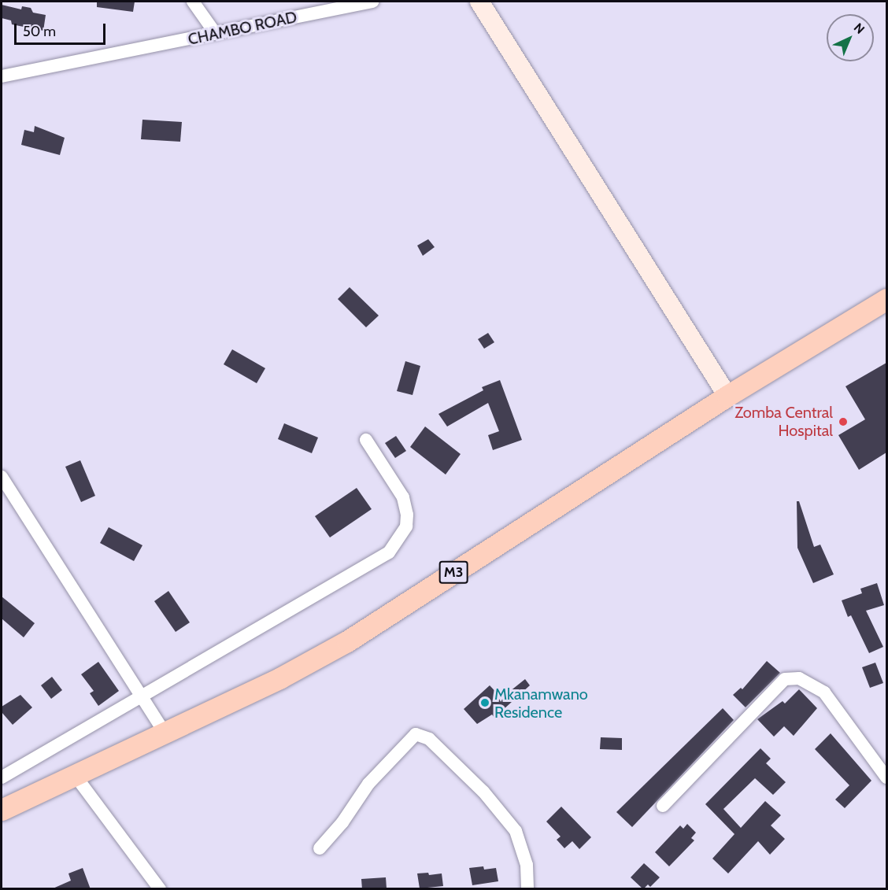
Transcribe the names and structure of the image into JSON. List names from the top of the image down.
{
  "streets": {
    "highway": ["M3"],
    "street": ["CHAMBO ROAD"]
  },
  "places": ["Zomba Central Hospital", "Mkanamwano Residence"],
  "scale_bar": "50 m",
  "north": "top right"
}
